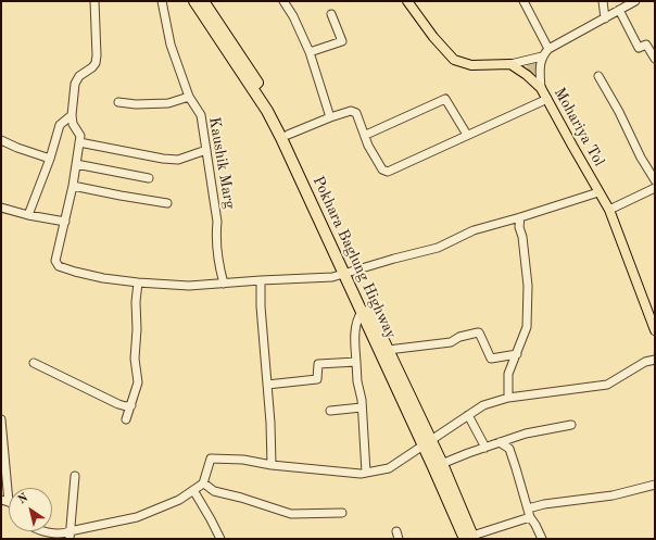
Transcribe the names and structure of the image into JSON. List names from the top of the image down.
{
  "streets": {
    "highway": ["Pokhara Baglung Highway"],
    "main road": ["Mohariya Tol"],
    "street": ["Kaushik Marg"]
  },
  "north": "top left"
}
